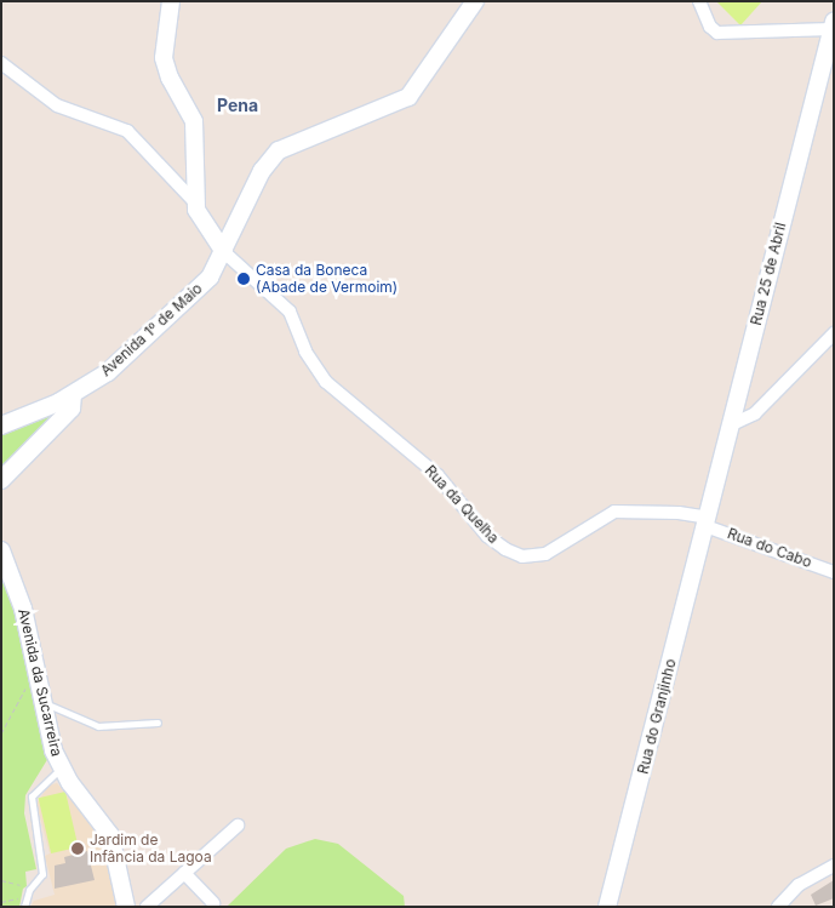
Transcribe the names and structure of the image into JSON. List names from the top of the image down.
{
  "streets": {
    "street": [
      "Rua 25 de Abril",
      "Avenida 1º de Maio",
      "Rua da Quelha",
      "Rua do Cabo",
      "Avenida da Sucarreira",
      "Rua do Granjinho"
    ]
  },
  "crossings": [
    ["Rua 25 de Abril", "Rua da Quelha"],
    ["Rua 25 de Abril", "Rua do Cabo"],
    ["Rua 25 de Abril", "Rua do Granjinho"],
    ["Avenida 1º de Maio", "Rua da Quelha"],
    ["Rua da Quelha", "Rua do Cabo"],
    ["Rua da Quelha", "Rua do Granjinho"],
    ["Rua do Cabo", "Rua do Granjinho"]
  ],
  "districts": ["Pena"],
  "places": ["Casa da Boneca (Abade de Vermoim)", "Jardim de Infância da Lagoa"]
}
